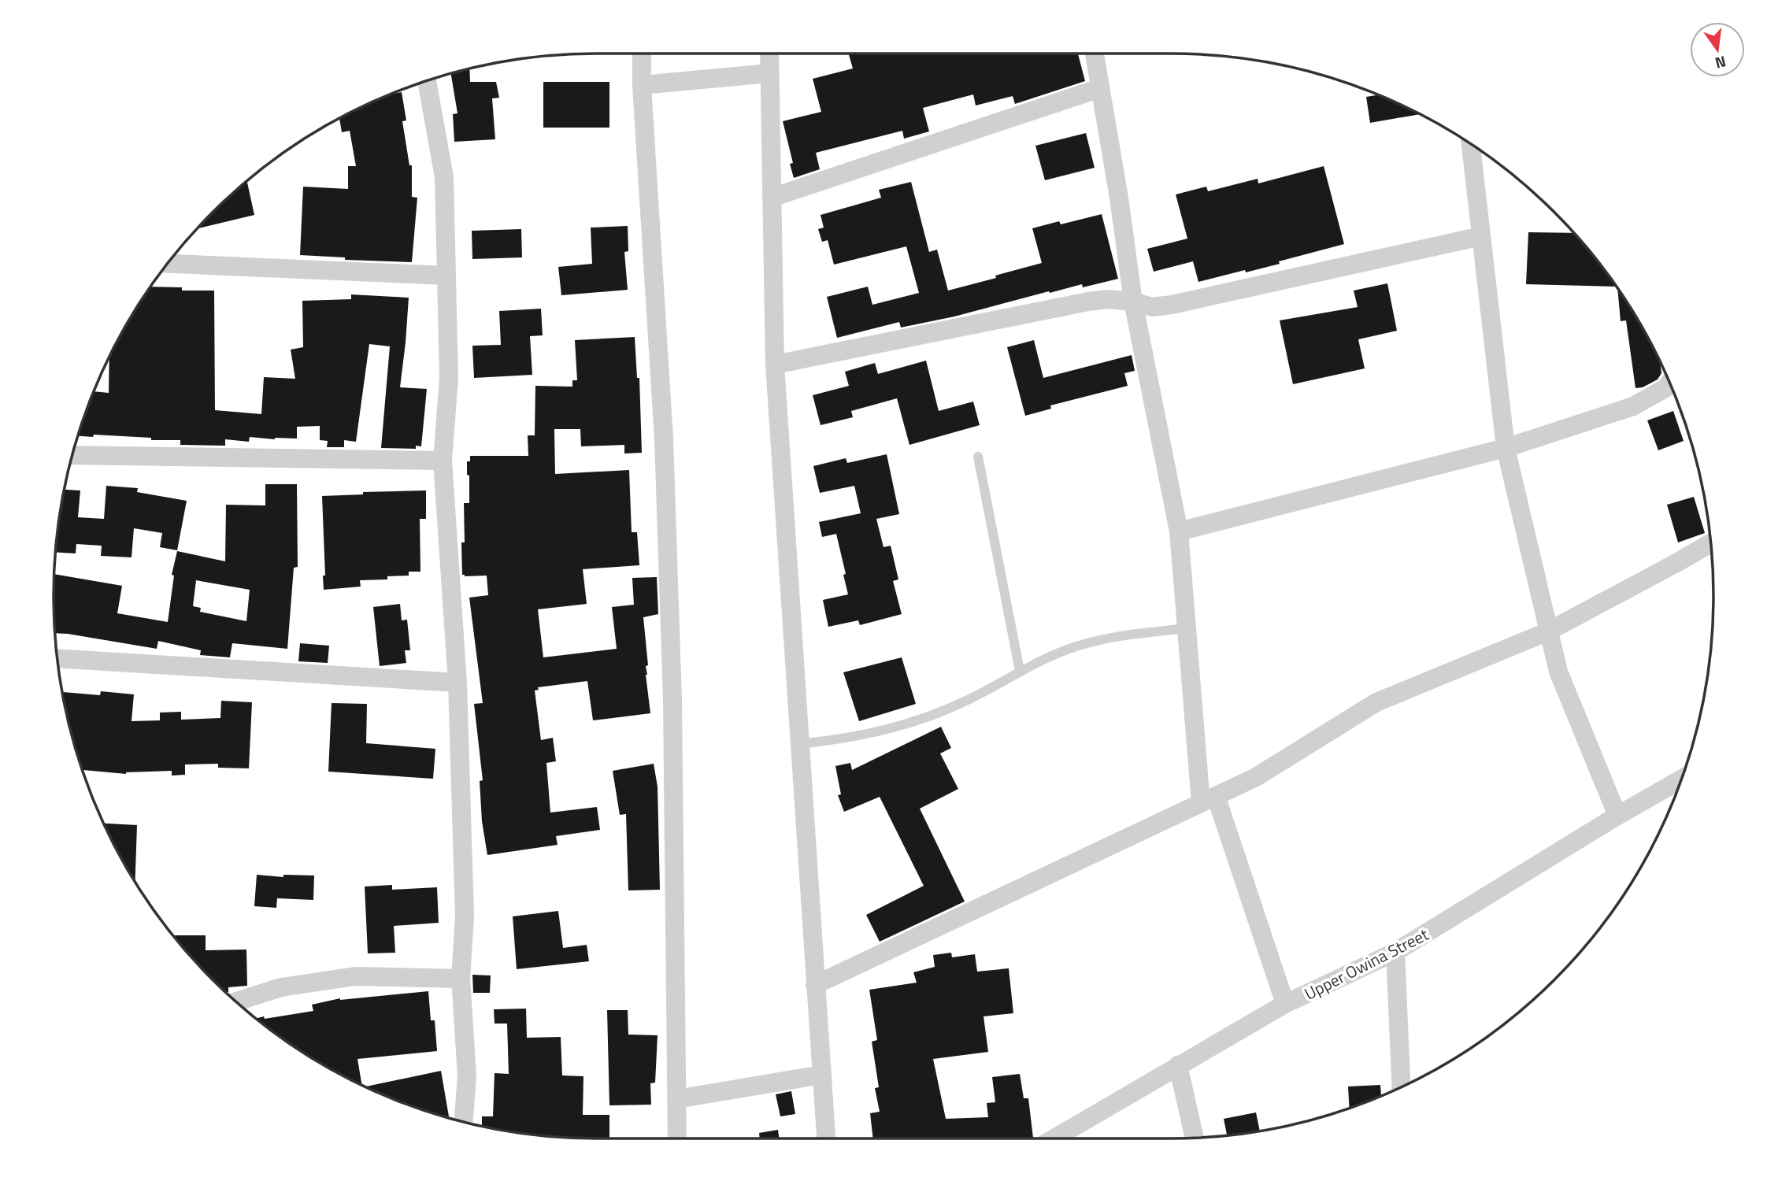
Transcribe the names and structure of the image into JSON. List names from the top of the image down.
{
  "streets": {
    "street": ["Upper Owina Street"]
  },
  "north": "bottom"
}
